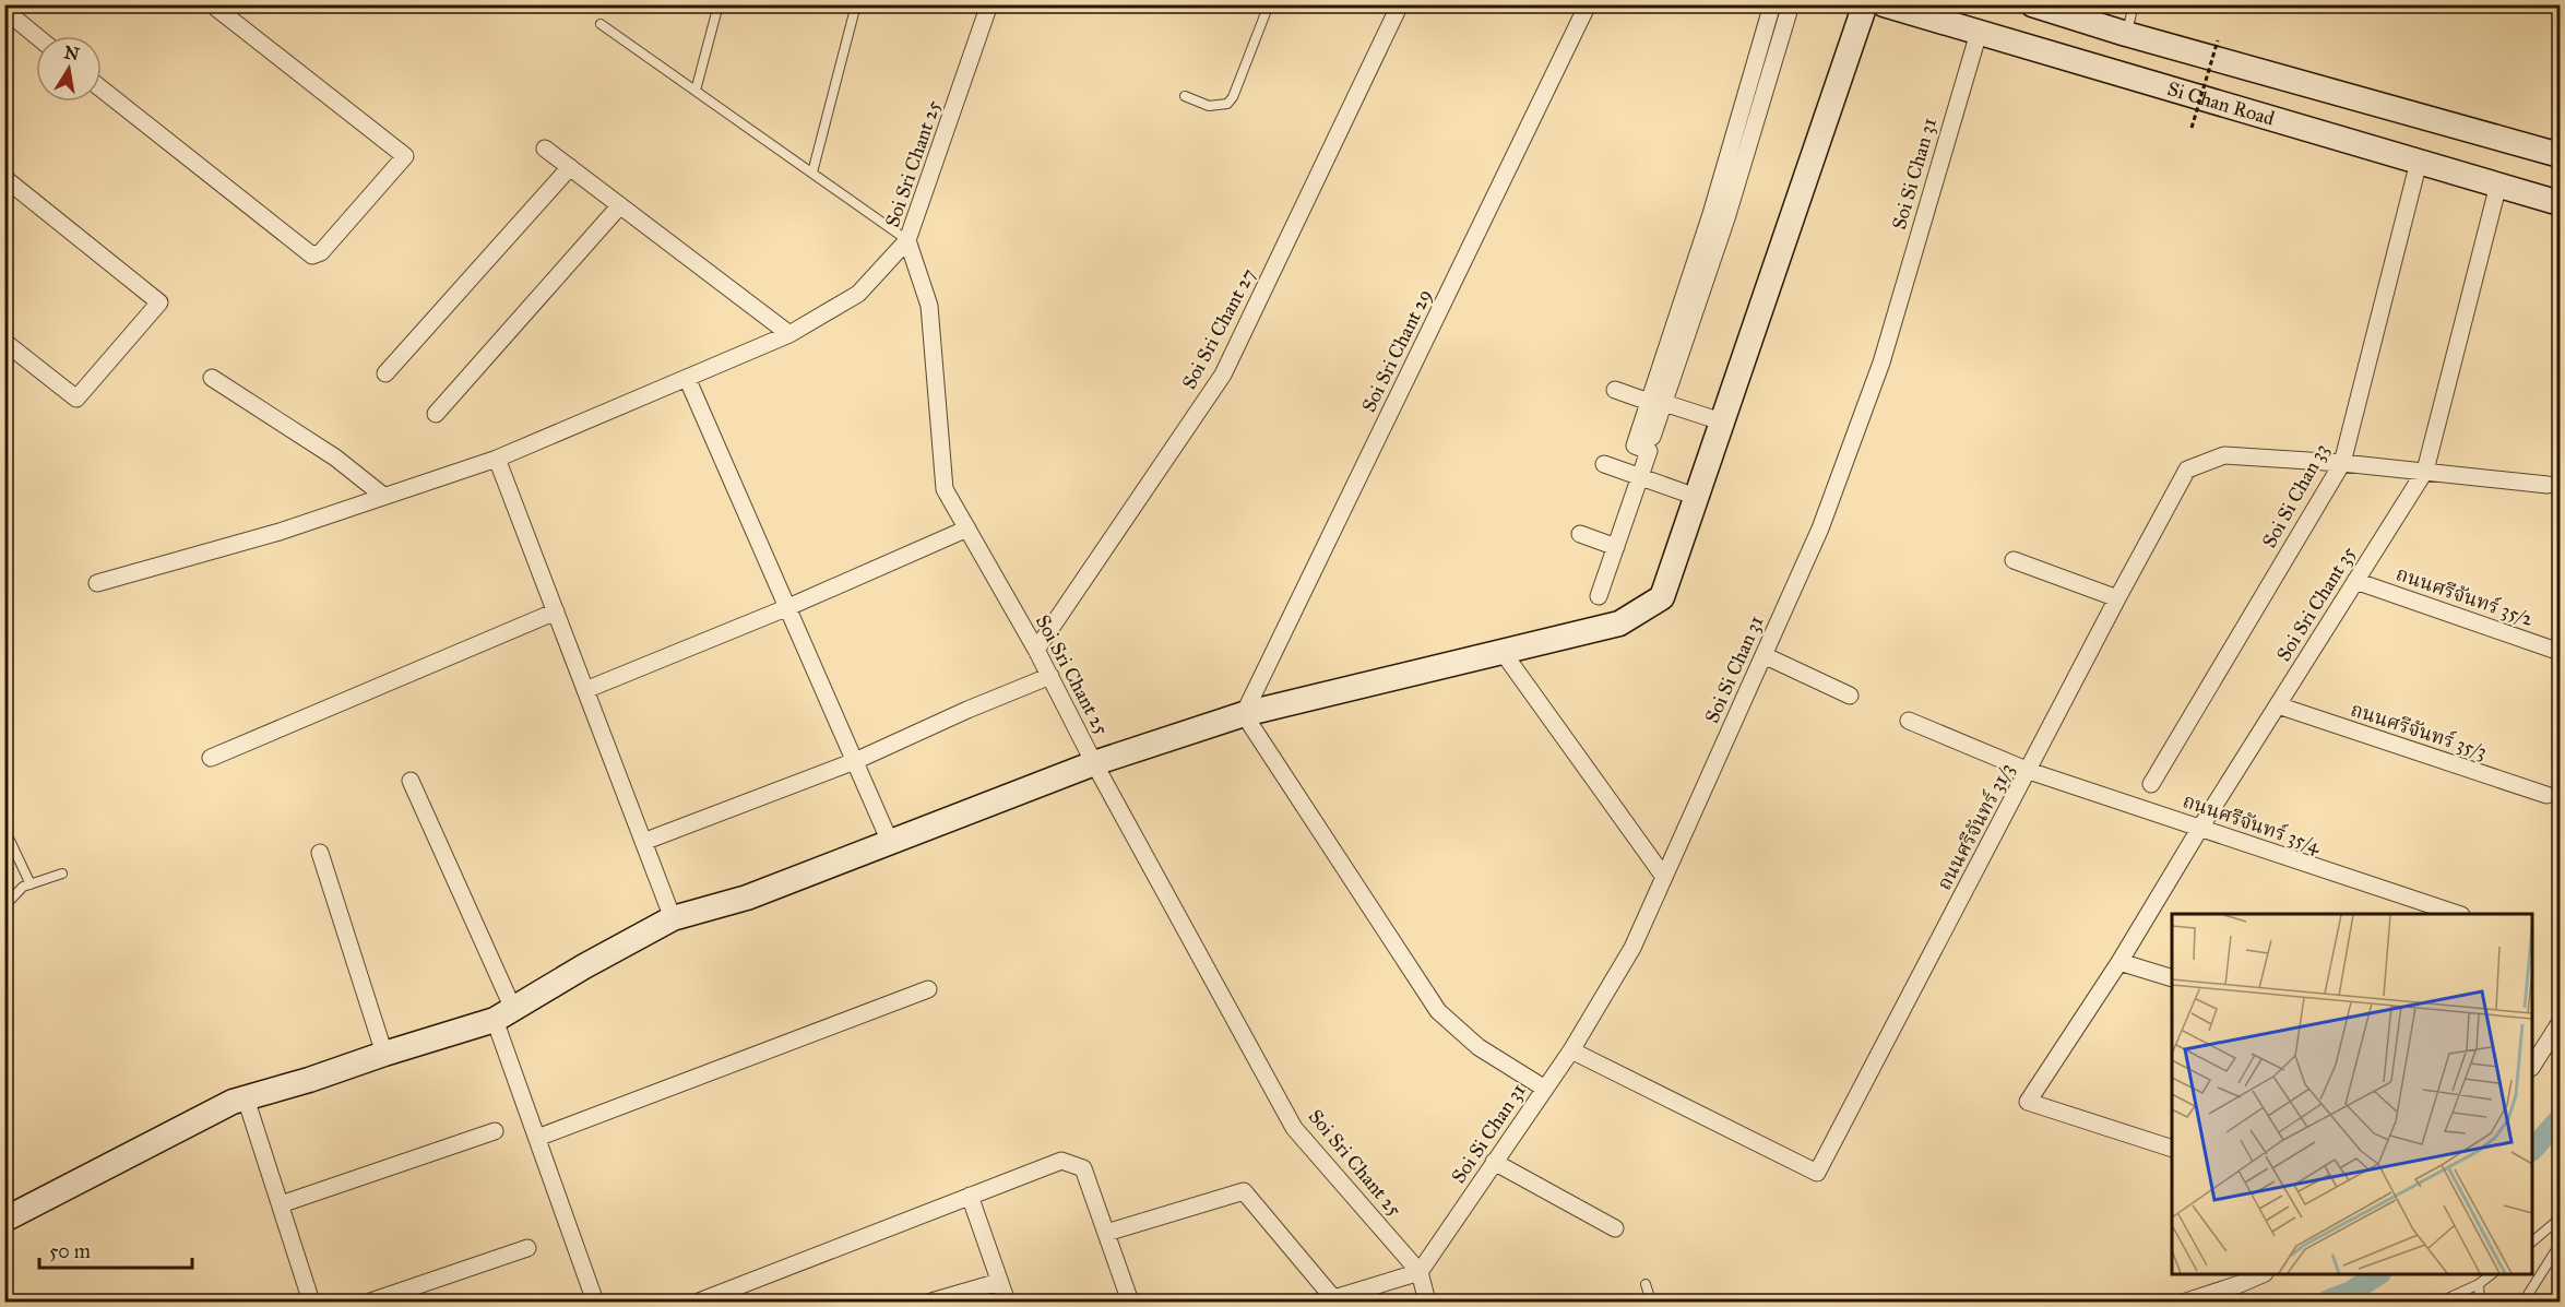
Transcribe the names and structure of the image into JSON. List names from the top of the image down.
{
  "streets": {
    "street": [
      "Si Chan Road",
      "Soi Sri Chant 25",
      "Soi Si Chan 31",
      "Soi Sri Chant 27",
      "Soi Sri Chant 29",
      "Soi Si Chan 33",
      "ถนนศรีจันทร์ 35/2",
      "Soi Sri Chant 35",
      "ถนนศรีจันทร์ 35/3",
      "ถนนศรีจันทร์ 35/4",
      "ถนนศรีจันทร์ 31/3"
    ]
  },
  "crossings": [
    ["Si Chan Road", "Soi Si Chan 31"],
    ["Si Chan Road", "Soi Si Chan 33"],
    ["Si Chan Road", "Soi Sri Chant 35"],
    ["Soi Sri Chant 25", "Soi Si Chan 31"],
    ["Soi Sri Chant 25", "Soi Sri Chant 27"],
    ["Soi Si Chan 31", "ถนนศรีจันทร์ 31/3"],
    ["Soi Si Chan 33", "ถนนศรีจันทร์ 31/3"],
    ["ถนนศรีจันทร์ 35/2", "Soi Sri Chant 35"],
    ["Soi Sri Chant 35", "ถนนศรีจันทร์ 35/3"],
    ["Soi Sri Chant 35", "ถนนศรีจันทร์ 35/4"],
    ["Soi Sri Chant 35", "ถนนศรีจันทร์ 31/3"],
    ["ถนนศรีจันทร์ 35/4", "ถนนศรีจันทร์ 31/3"]
  ],
  "scale_bar": "50 m",
  "north": "top"
}
